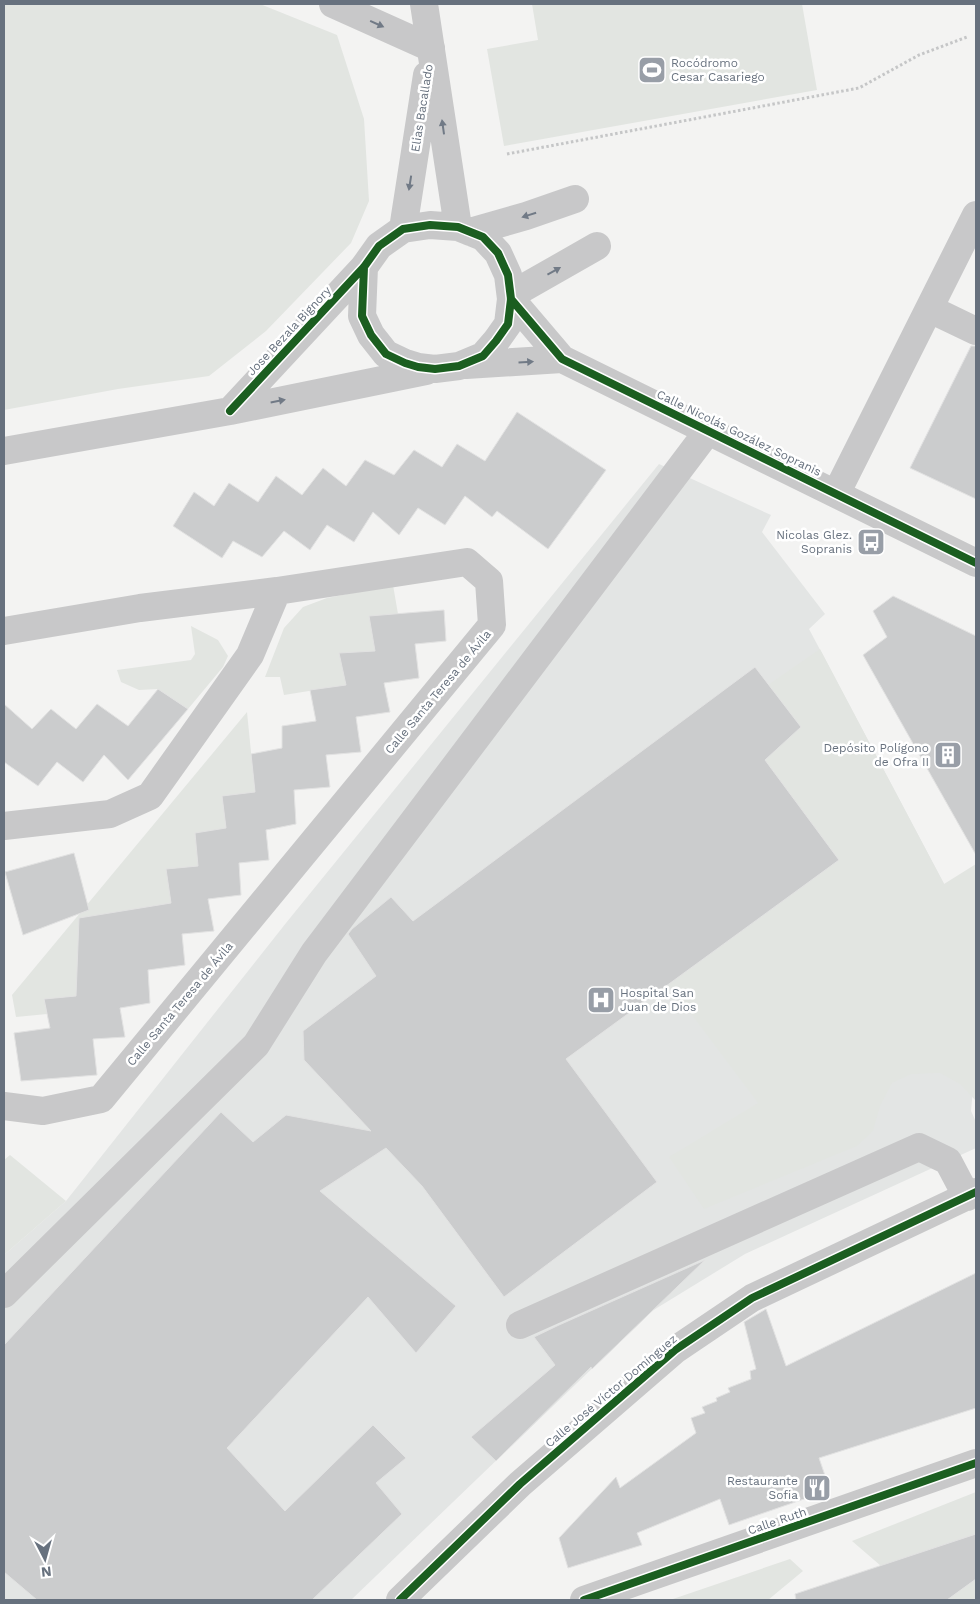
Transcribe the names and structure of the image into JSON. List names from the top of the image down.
{
  "streets": {
    "street": [
      "Elias Bacallado",
      "Jose Bezala Bignory",
      "Calle Nicolás Gozález Sopranis",
      "Calle Santa Teresa de Ávila",
      "Calle José Víctor Domínguez",
      "Calle Ruth"
    ]
  },
  "crossings": [
    ["Elias Bacallado", "Jose Bezala Bignory"],
    ["Elias Bacallado", "Calle Nicolás Gozález Sopranis"],
    ["Jose Bezala Bignory", "Calle Nicolás Gozález Sopranis"]
  ],
  "places": {
    "sports": ["Rocódromo Cesar Casariego"],
    "bus stop": ["Nicolas Glez. Sopranis"],
    "building": ["Depósito Polígono de Ofra II"],
    "hospital": ["Hospital San Juan de Dios"],
    "restaurant": ["Restaurante Sofia"]
  },
  "north": "bottom"
}
